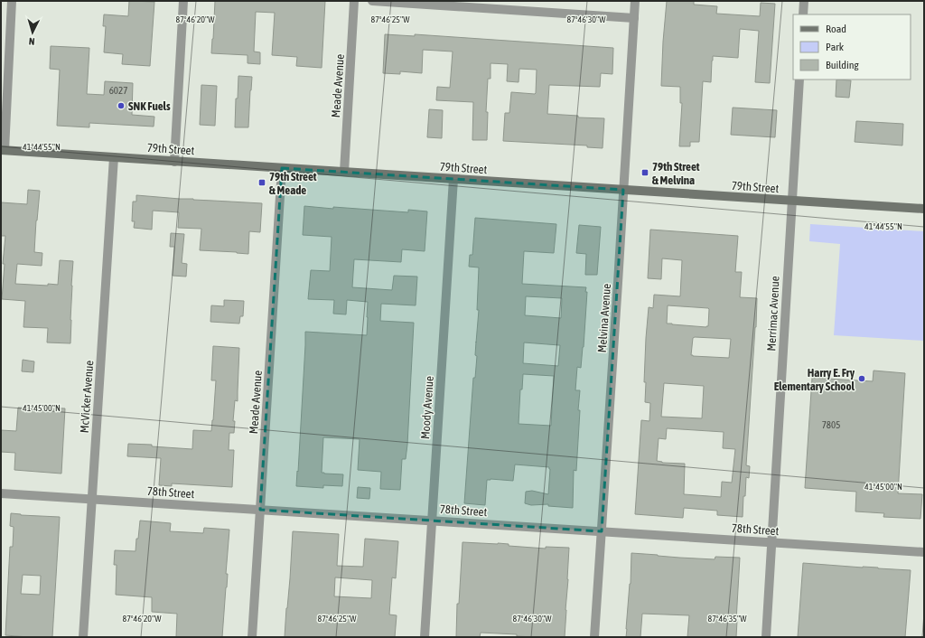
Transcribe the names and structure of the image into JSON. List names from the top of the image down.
{
  "streets": {
    "main road": ["79th Street"],
    "street": [
      "Meade Avenue",
      "Merrimac Avenue",
      "Melvina Avenue",
      "McVicker Avenue",
      "Moody Avenue",
      "78th Street"
    ]
  },
  "crossings": [
    ["Meade Avenue", "79th Street"],
    ["Meade Avenue", "78th Street"],
    ["79th Street", "Merrimac Avenue"],
    ["79th Street", "Melvina Avenue"],
    ["79th Street", "McVicker Avenue"],
    ["79th Street", "Moody Avenue"],
    ["Merrimac Avenue", "78th Street"],
    ["Melvina Avenue", "78th Street"],
    ["McVicker Avenue", "78th Street"],
    ["Moody Avenue", "78th Street"]
  ],
  "places": {
    "other": ["SNK Fuels", "Harry E. Fry Elementary School"],
    "transit": ["79th Street & Melvina", "79th Street & Meade"]
  },
  "house_numbers": ["6027", "7805"],
  "legend": ["Road", "Park", "Building"],
  "north": "bottom",
  "coordinates": [
    "87°46'20\"W",
    "87°46'25\"W",
    "87°46'30\"W",
    "41°44'55\"N",
    "41°45'00\"N",
    "87°46'35\"W"
  ]
}
